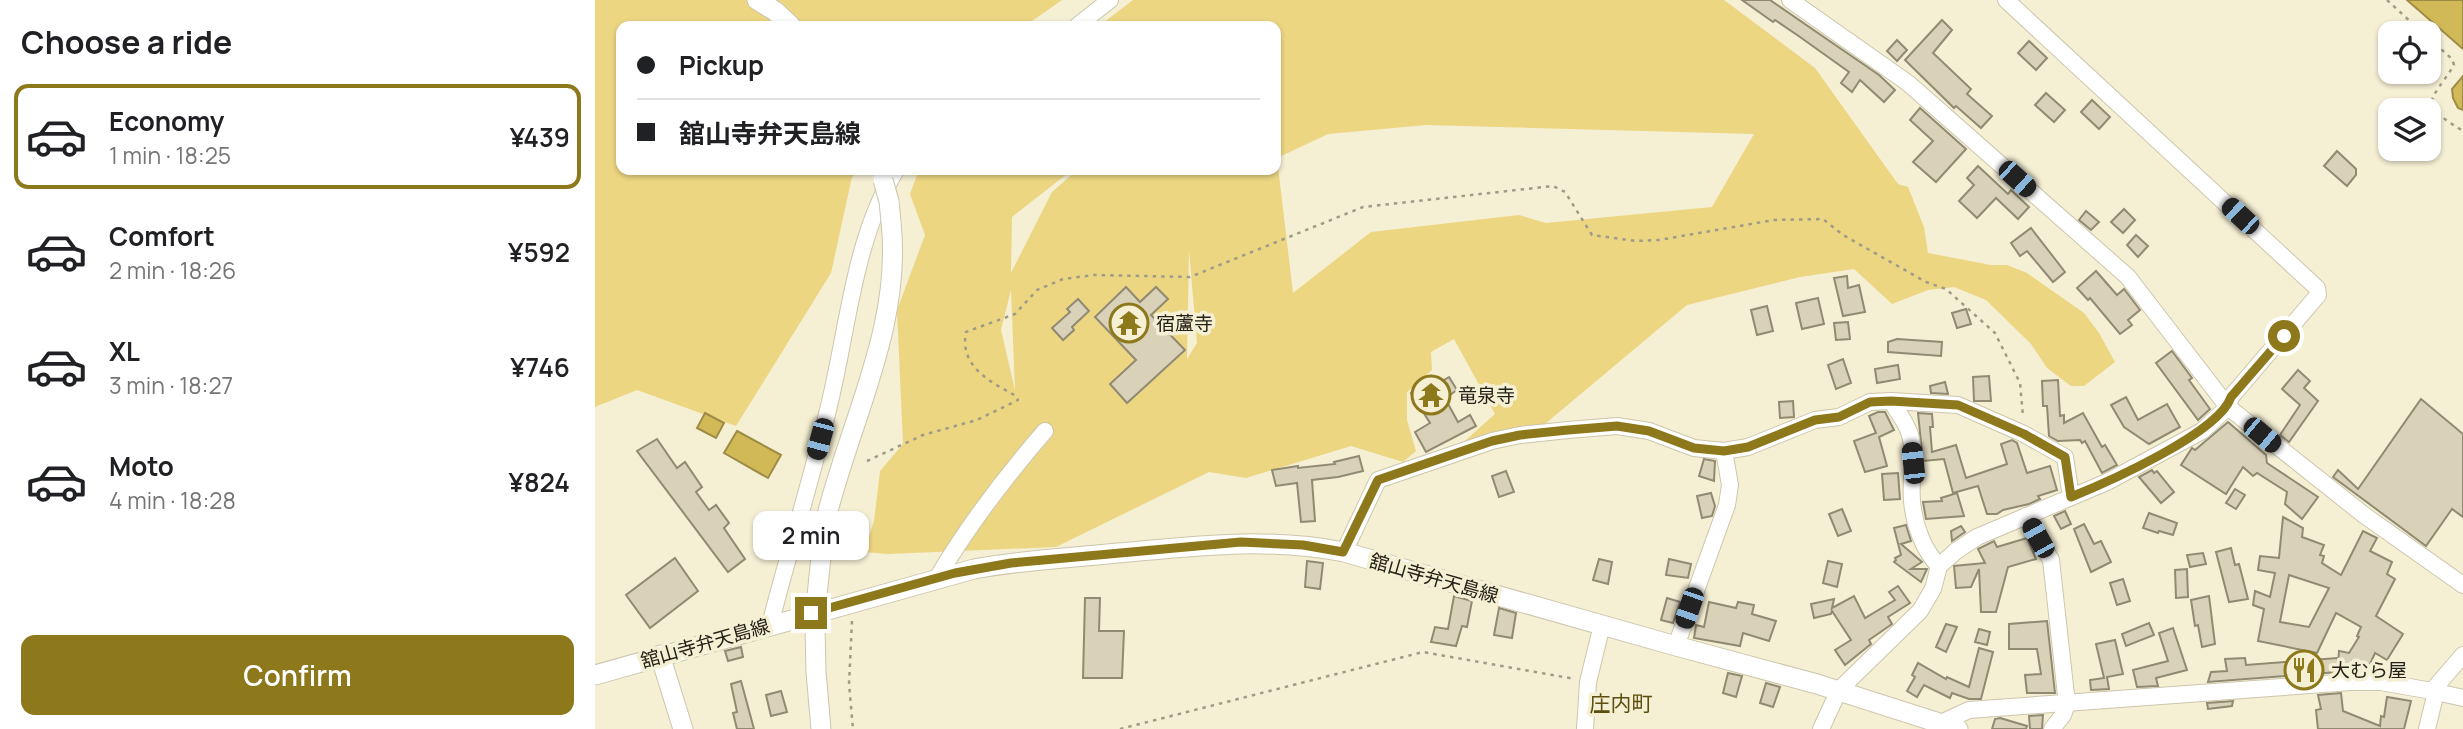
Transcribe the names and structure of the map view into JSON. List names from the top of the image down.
{
  "streets": {
    "main road": ["舘山寺弁天島線"]
  },
  "districts": ["庄内町"],
  "places": {
    "temple": ["宿蘆寺", "竜泉寺"],
    "restaurant": ["大むら屋"]
  },
  "page": {
    "heading": "Choose a ride",
    "banner": ["Pickup", "舘山寺弁天島線"],
    "list": [
      {
        "name": "Economy",
        "note": "1 min · 18:25",
        "value": "¥439"
      },
      {
        "name": "Comfort",
        "note": "2 min · 18:26",
        "value": "¥592"
      },
      {
        "name": "XL",
        "note": "3 min · 18:27",
        "value": "¥746"
      },
      {
        "name": "Moto",
        "note": "4 min · 18:28",
        "value": "¥824"
      }
    ],
    "bubble": "2 min",
    "buttons": "Confirm"
  }
}
